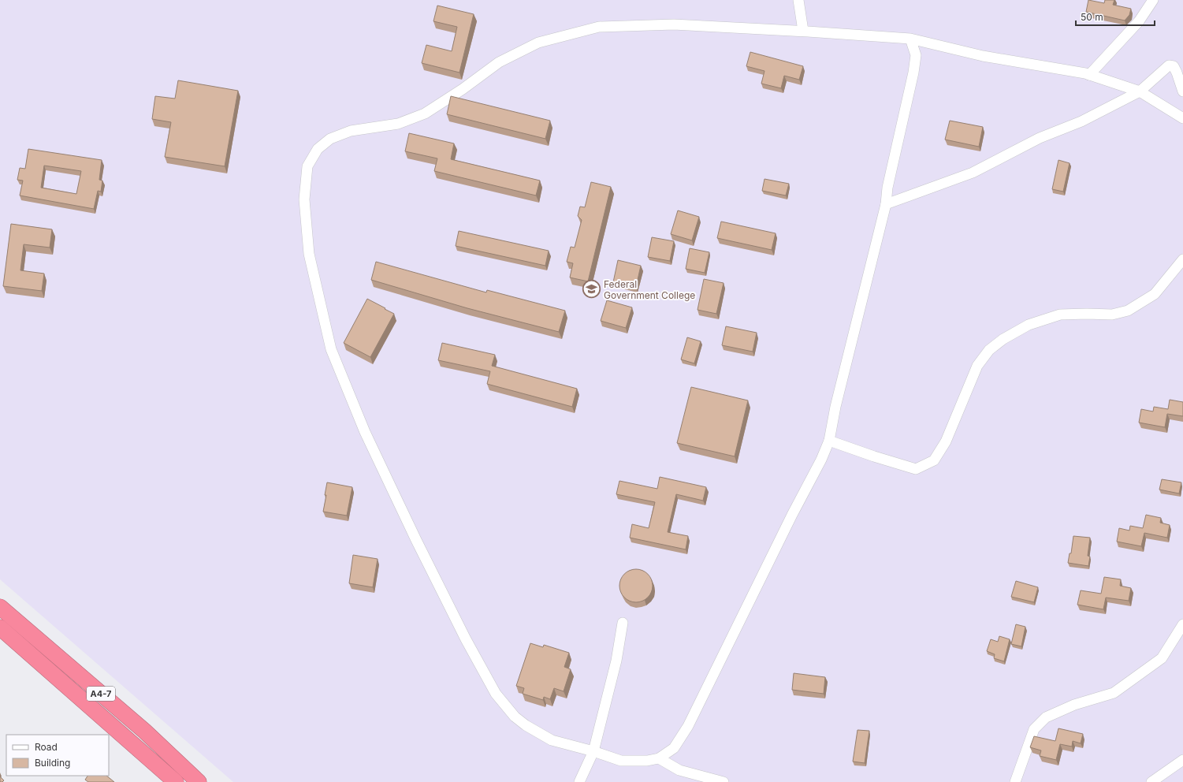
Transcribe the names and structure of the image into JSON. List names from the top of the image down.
{
  "streets": {
    "highway": ["A4-7"]
  },
  "places": {
    "school or university": ["Federal Government College"]
  },
  "legend": ["Road", "Building"],
  "scale_bar": "50 m"
}
